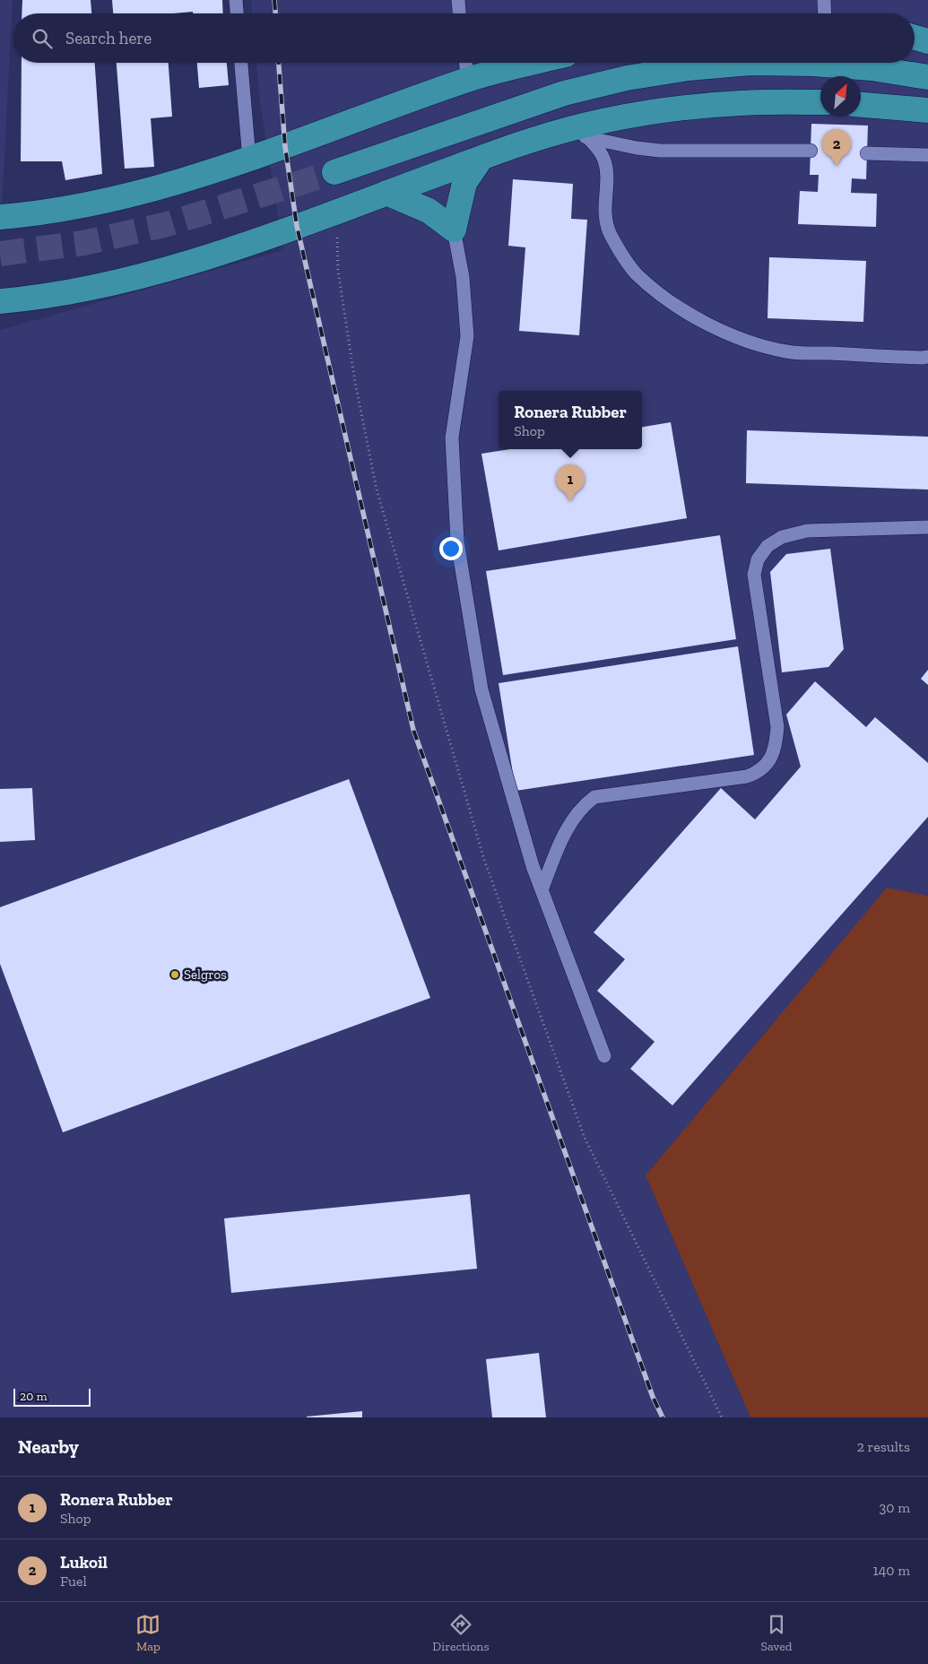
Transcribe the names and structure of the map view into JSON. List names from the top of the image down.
{
  "places": ["Selgros"],
  "scale_bar": "20 m",
  "north": "top right",
  "page": {
    "search": "Search here",
    "pins": ["2", "1"],
    "popup": ["Ronera Rubber", "Shop"],
    "scale": "20 m",
    "heading": ["Nearby", "2 results"],
    "list": [
      {
        "mark": "1",
        "name": "Ronera Rubber",
        "note": "Shop",
        "value": "30 m"
      },
      {
        "mark": "2",
        "name": "Lukoil",
        "note": "Fuel",
        "value": "140 m"
      }
    ],
    "nav": ["Map", "Directions", "Saved"]
  }
}
